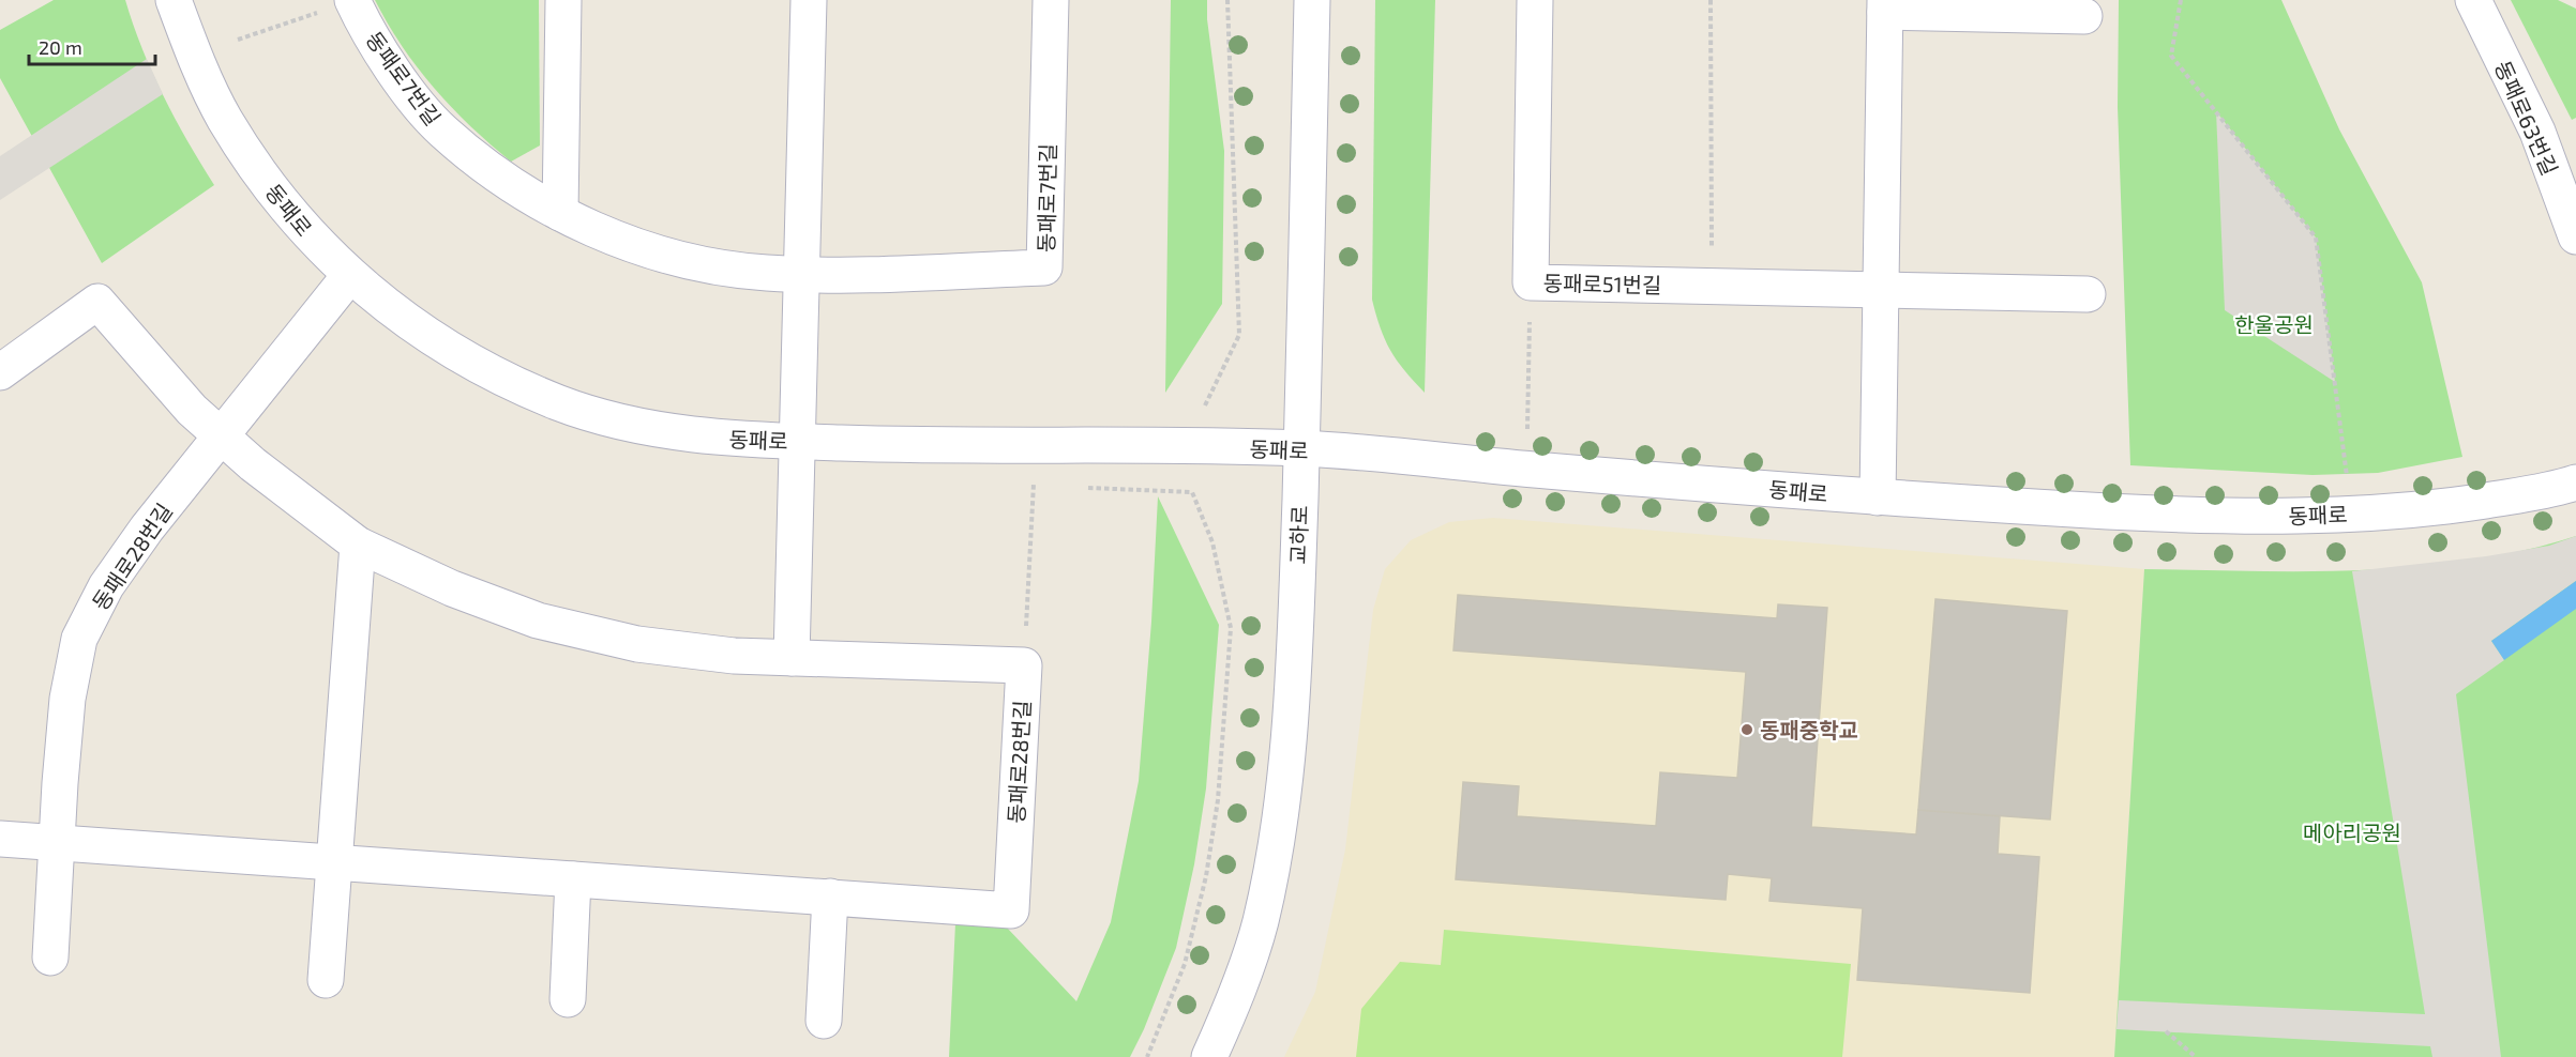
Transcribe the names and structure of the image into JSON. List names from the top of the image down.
{
  "streets": {
    "street": [
      "동패로7번길",
      "동패로63번길",
      "동패로",
      "동패로51번길",
      "교하로",
      "동패로28번길"
    ]
  },
  "crossings": [
    ["동패로", "교하로"],
    ["동패로", "동패로28번길"]
  ],
  "parks": ["한울공원", "메아리공원"],
  "places": ["동패중학교"],
  "scale_bar": "20 m"
}
